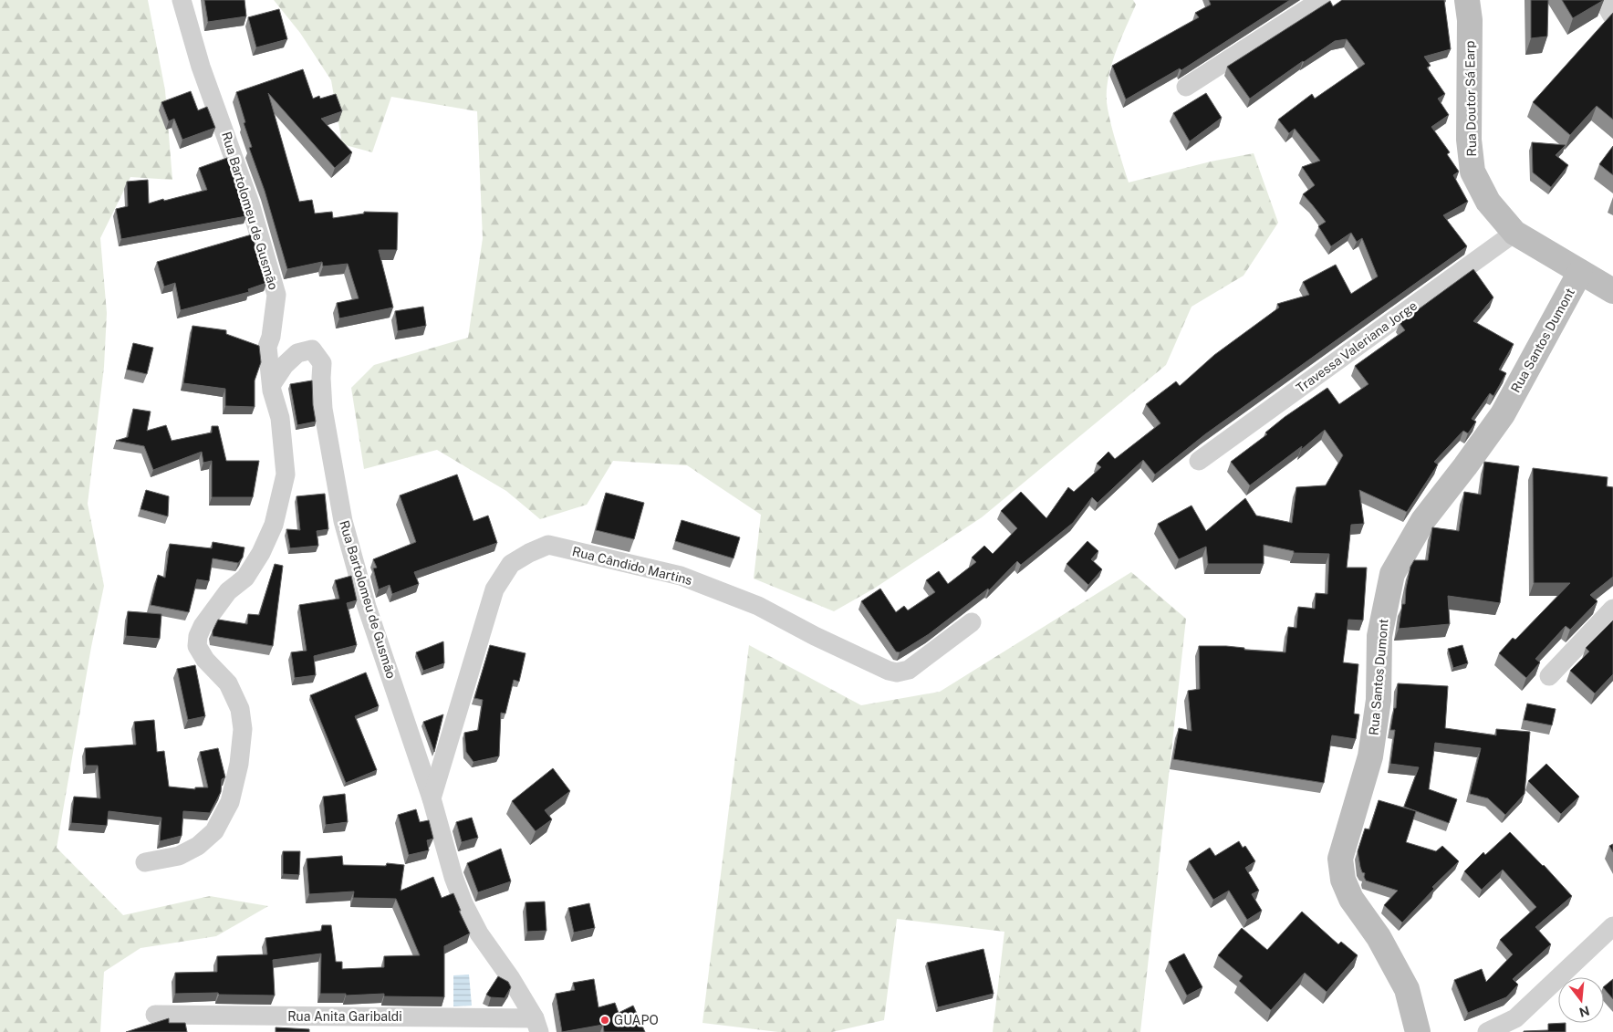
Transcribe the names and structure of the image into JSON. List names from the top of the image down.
{
  "streets": {
    "main road": ["Rua Doutor Sá Earp", "Rua Santos Dumont"],
    "street": [
      "Rua Bartolomeu de Gusmão",
      "Travessa Valeriana Jorge",
      "Rua Cândido Martins",
      "Rua Anita Garibaldi"
    ]
  },
  "crossings": [
    ["Rua Doutor Sá Earp", "Rua Santos Dumont"],
    ["Rua Doutor Sá Earp", "Travessa Valeriana Jorge"],
    ["Rua Bartolomeu de Gusmão", "Rua Cândido Martins"],
    ["Rua Bartolomeu de Gusmão", "Rua Anita Garibaldi"]
  ],
  "places": ["GUAPO"],
  "north": "bottom"
}
